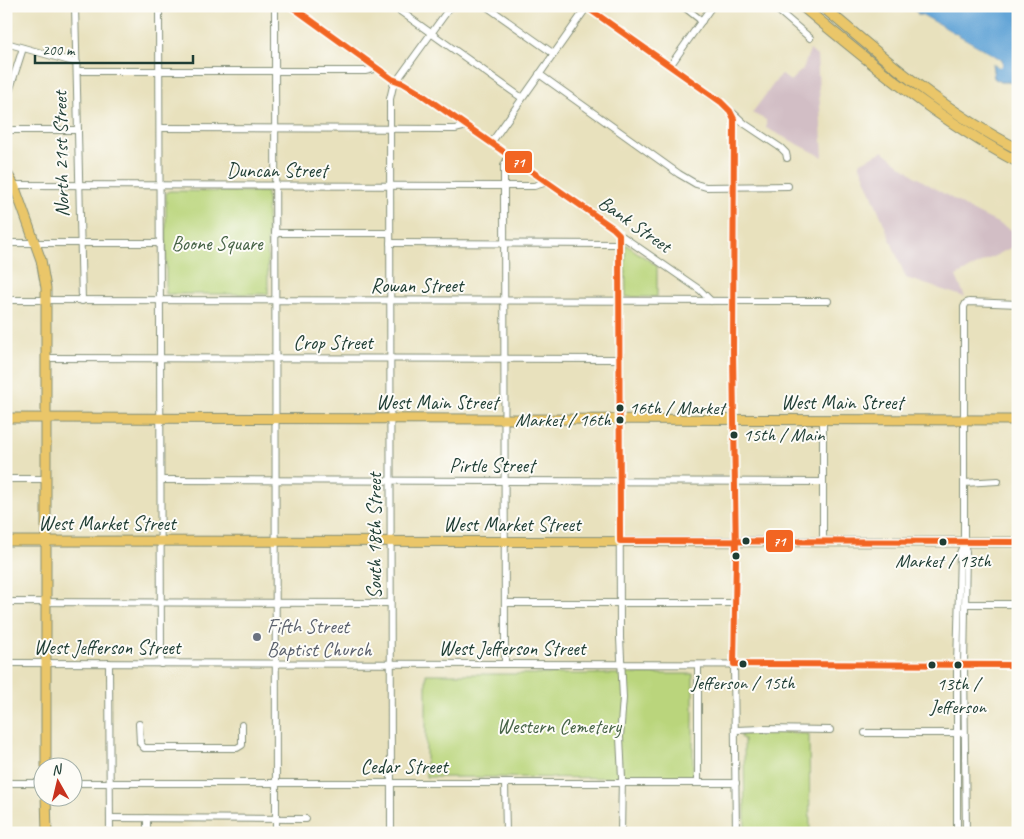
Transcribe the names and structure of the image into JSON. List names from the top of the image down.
{
  "streets": {
    "main road": ["North 21st Street", "West Main Street", "West Market Street"],
    "street": [
      "Duncan Street",
      "Bank Street",
      "Rowan Street",
      "Crop Street",
      "Pirtle Street",
      "South 18th Street",
      "West Jefferson Street",
      "Cedar Street"
    ]
  },
  "crossings": [
    ["North 21st Street", "Duncan Street"],
    ["North 21st Street", "Rowan Street"],
    ["North 21st Street", "Crop Street"],
    ["North 21st Street", "West Main Street"],
    ["North 21st Street", "West Market Street"],
    ["North 21st Street", "West Jefferson Street"],
    ["Duncan Street", "Bank Street"],
    ["Duncan Street", "South 18th Street"],
    ["Bank Street", "Rowan Street"],
    ["Bank Street", "South 18th Street"],
    ["Rowan Street", "South 18th Street"],
    ["Crop Street", "South 18th Street"],
    ["West Main Street", "South 18th Street"],
    ["Pirtle Street", "South 18th Street"],
    ["West Market Street", "South 18th Street"],
    ["South 18th Street", "West Jefferson Street"],
    ["South 18th Street", "Cedar Street"]
  ],
  "parks": ["Boone Square", "Western Cemetery"],
  "places": [
    "16th / Market",
    "Market / 16th",
    "15th / Main",
    "Market / 13th",
    "Fifth Street Baptist Church",
    "Jefferson / 15th",
    "13th / Jefferson"
  ],
  "lines": ["transit line 71"],
  "scale_bar": "200 m",
  "north": "top"
}
